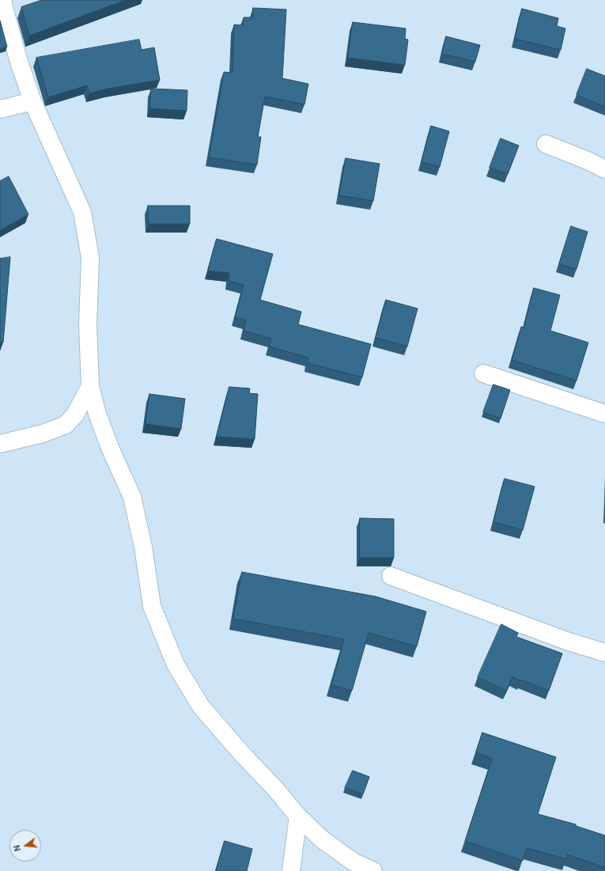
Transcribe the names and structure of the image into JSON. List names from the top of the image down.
{
  "north": "left"
}
